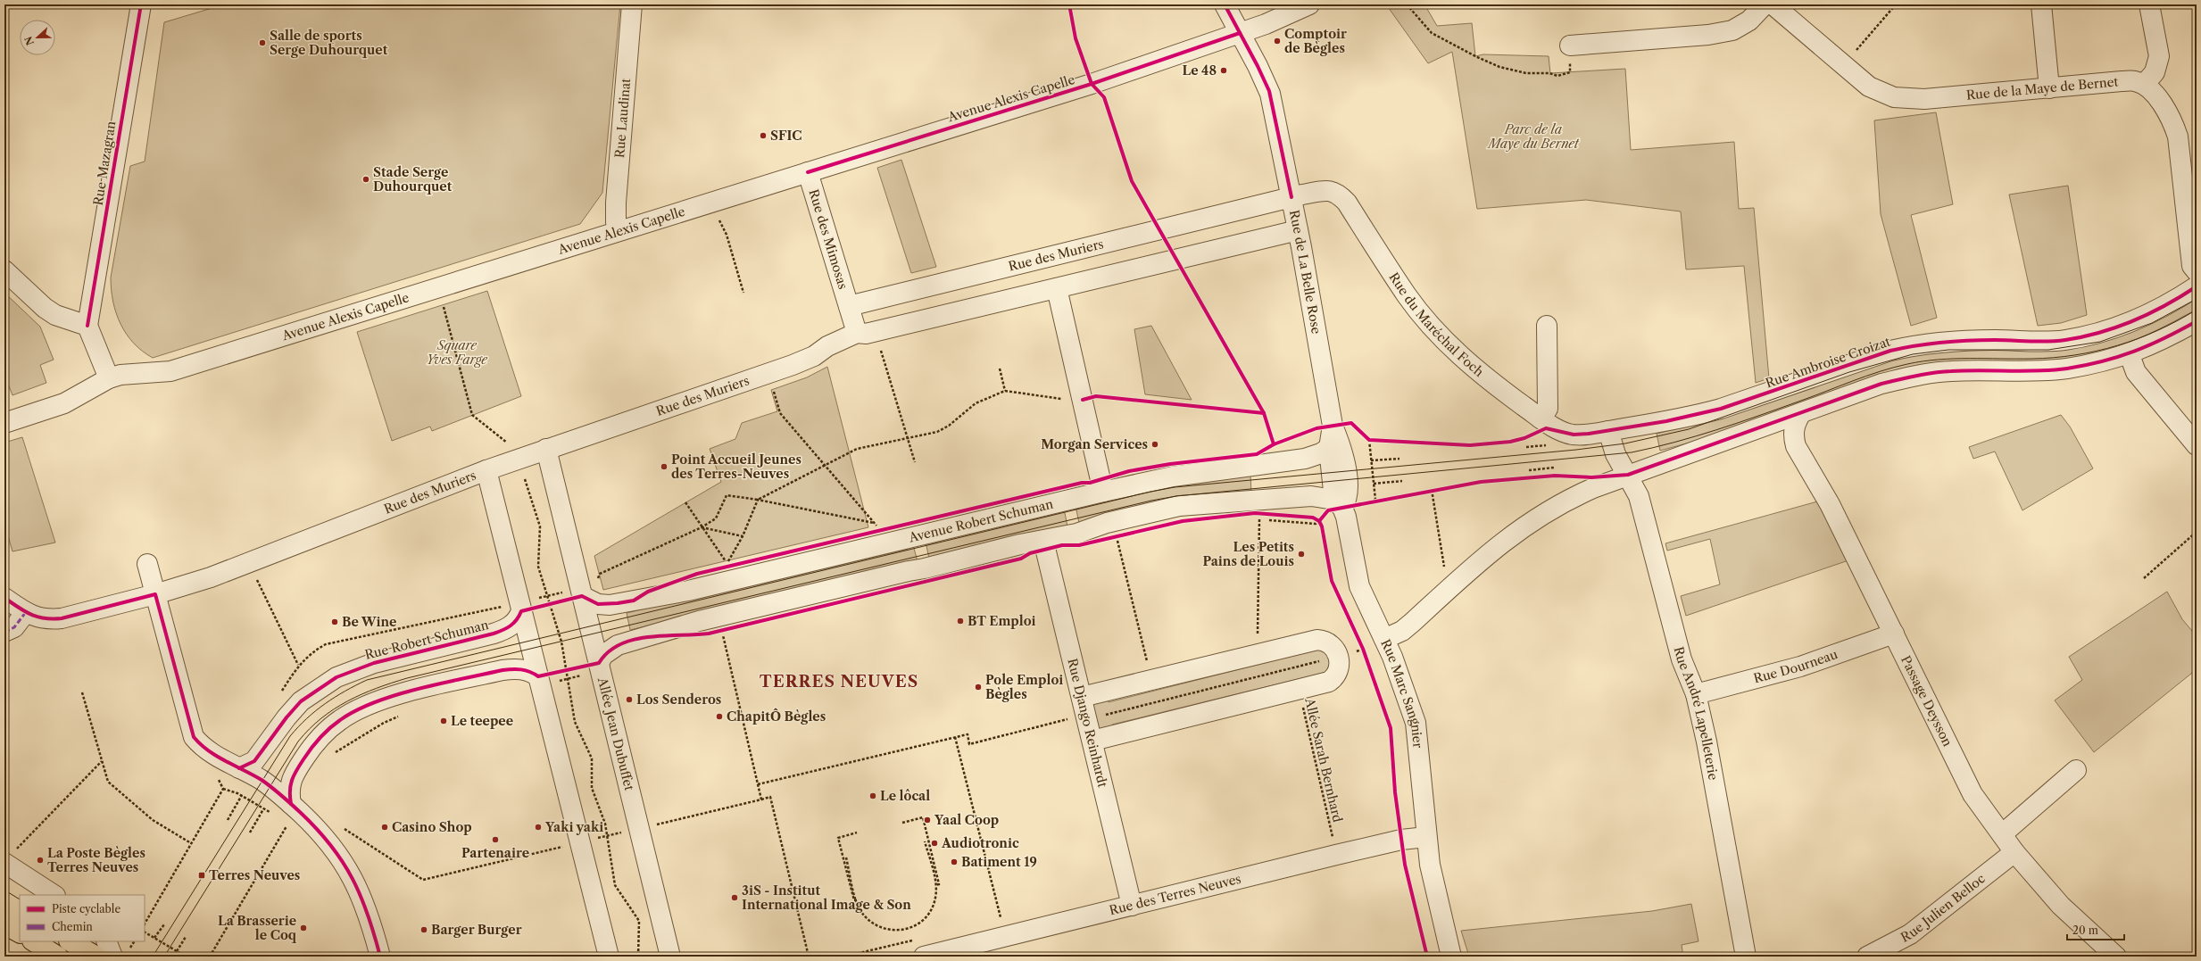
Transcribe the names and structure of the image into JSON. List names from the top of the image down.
{
  "streets": {
    "street": [
      "Rue de la Maye de Bernet",
      "Avenue Alexis Capelle",
      "Rue Laudinat",
      "Rue Mazagran",
      "Rue des Mimosas",
      "Rue des Muriers",
      "Rue de La Belle Rose",
      "Rue du Maréchal Foch",
      "Rue Ambroise Croizat",
      "Avenue Robert Schuman",
      "Rue Robert Schuman",
      "Rue Dourneau",
      "Rue Marc Sangnier",
      "Passage Deysson",
      "Rue André Lapelleterie",
      "Rue Django Reinhardt",
      "Allée Jean Dubuffet",
      "Rue des Terres Neuves",
      "Rue Julien Belloc"
    ],
    "path": ["Allée Sarah Bernhard"]
  },
  "crossings": [
    ["Avenue Alexis Capelle", "Rue Laudinat"],
    ["Avenue Alexis Capelle", "Rue des Mimosas"],
    ["Avenue Alexis Capelle", "Rue de La Belle Rose"],
    ["Rue des Mimosas", "Rue des Muriers"],
    ["Rue des Muriers", "Rue de La Belle Rose"],
    ["Rue des Muriers", "Rue du Maréchal Foch"],
    ["Rue des Muriers", "Allée Jean Dubuffet"],
    ["Rue de La Belle Rose", "Rue du Maréchal Foch"],
    ["Rue de La Belle Rose", "Avenue Robert Schuman"],
    ["Rue de La Belle Rose", "Rue Marc Sangnier"],
    ["Rue du Maréchal Foch", "Rue Ambroise Croizat"],
    ["Rue du Maréchal Foch", "Rue André Lapelleterie"],
    ["Rue Ambroise Croizat", "Rue André Lapelleterie"],
    ["Avenue Robert Schuman", "Allée Jean Dubuffet"],
    ["Rue Dourneau", "Passage Deysson"],
    ["Rue Dourneau", "Rue André Lapelleterie"],
    ["Rue Marc Sangnier", "Rue André Lapelleterie"],
    ["Rue Marc Sangnier", "Rue des Terres Neuves"],
    ["Passage Deysson", "Rue Julien Belloc"],
    ["Rue Django Reinhardt", "Rue des Terres Neuves"]
  ],
  "districts": ["TERRES NEUVES"],
  "parks": ["Parc de la Maye du Bernet", "Square Yves Farge"],
  "places": {
    "other": [
      "Comptoir de Bègles",
      "Salle de sports Serge Duhourquet",
      "Le 48",
      "SFIC",
      "Stade Serge Duhourquet",
      "Morgan Services",
      "Point Accueil Jeunes des Terres-Neuves",
      "Les Petits Pains de Louis",
      "BT Emploi",
      "Be Wine",
      "Pole Emploi Bègles",
      "Los Senderos",
      "ChapitÔ Bègles",
      "Le teepee",
      "Le lôcal",
      "Yaal Coop",
      "Casino Shop",
      "Yaki yaki",
      "Partenaire",
      "Audiotronic",
      "La Poste Bègles Terres Neuves",
      "Batiment 19",
      "3iS - Institut International Image & Son",
      "La Brasserie le Coq",
      "Barger Burger"
    ],
    "transit": ["Terres Neuves"]
  },
  "legend": ["Piste cyclable", "Chemin"],
  "scale_bar": "20 m",
  "north": "left"
}
